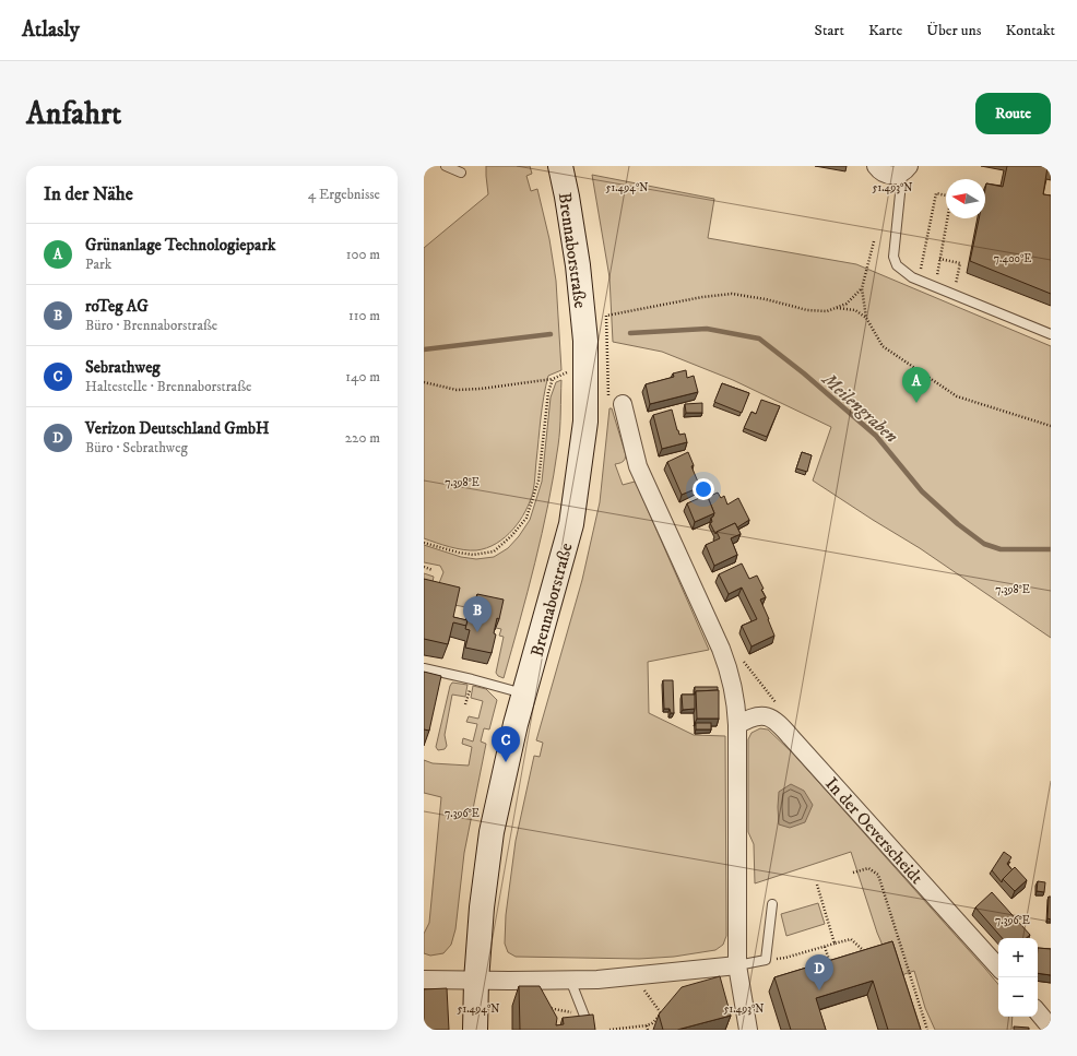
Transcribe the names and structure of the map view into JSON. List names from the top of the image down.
{
  "streets": {
    "main road": ["Brennaborstraße"],
    "street": ["In der Oeverscheidt"]
  },
  "water": ["Meilengraben"],
  "north": "left",
  "page": {
    "header": "Atlasly",
    "nav": [
      "Start",
      "Karte",
      "Über uns",
      "Kontakt"
    ],
    "buttons": "Route",
    "title": "Anfahrt",
    "heading": ["In der Nähe", "4 Ergebnisse"],
    "list": [
      {
        "mark": "A",
        "name": "Grünanlage Technologiepark",
        "note": "Park",
        "value": "100 m"
      },
      {
        "mark": "B",
        "name": "roTeg AG",
        "note": "Büro · Brennaborstraße",
        "value": "110 m"
      },
      {
        "mark": "C",
        "name": "Sebrathweg",
        "note": "Haltestelle · Brennaborstraße",
        "value": "140 m"
      },
      {
        "mark": "D",
        "name": "Verizon Deutschland GmbH",
        "note": "Büro · Sebrathweg",
        "value": "220 m"
      }
    ],
    "pins": [
      "A",
      "B",
      "C",
      "D"
    ],
    "map_buttons": ["+", "−"]
  },
  "coordinates": [
    "51.494°N",
    "51.493°N",
    "7.400°E",
    "7.398°E",
    "7.396°E"
  ]
}
